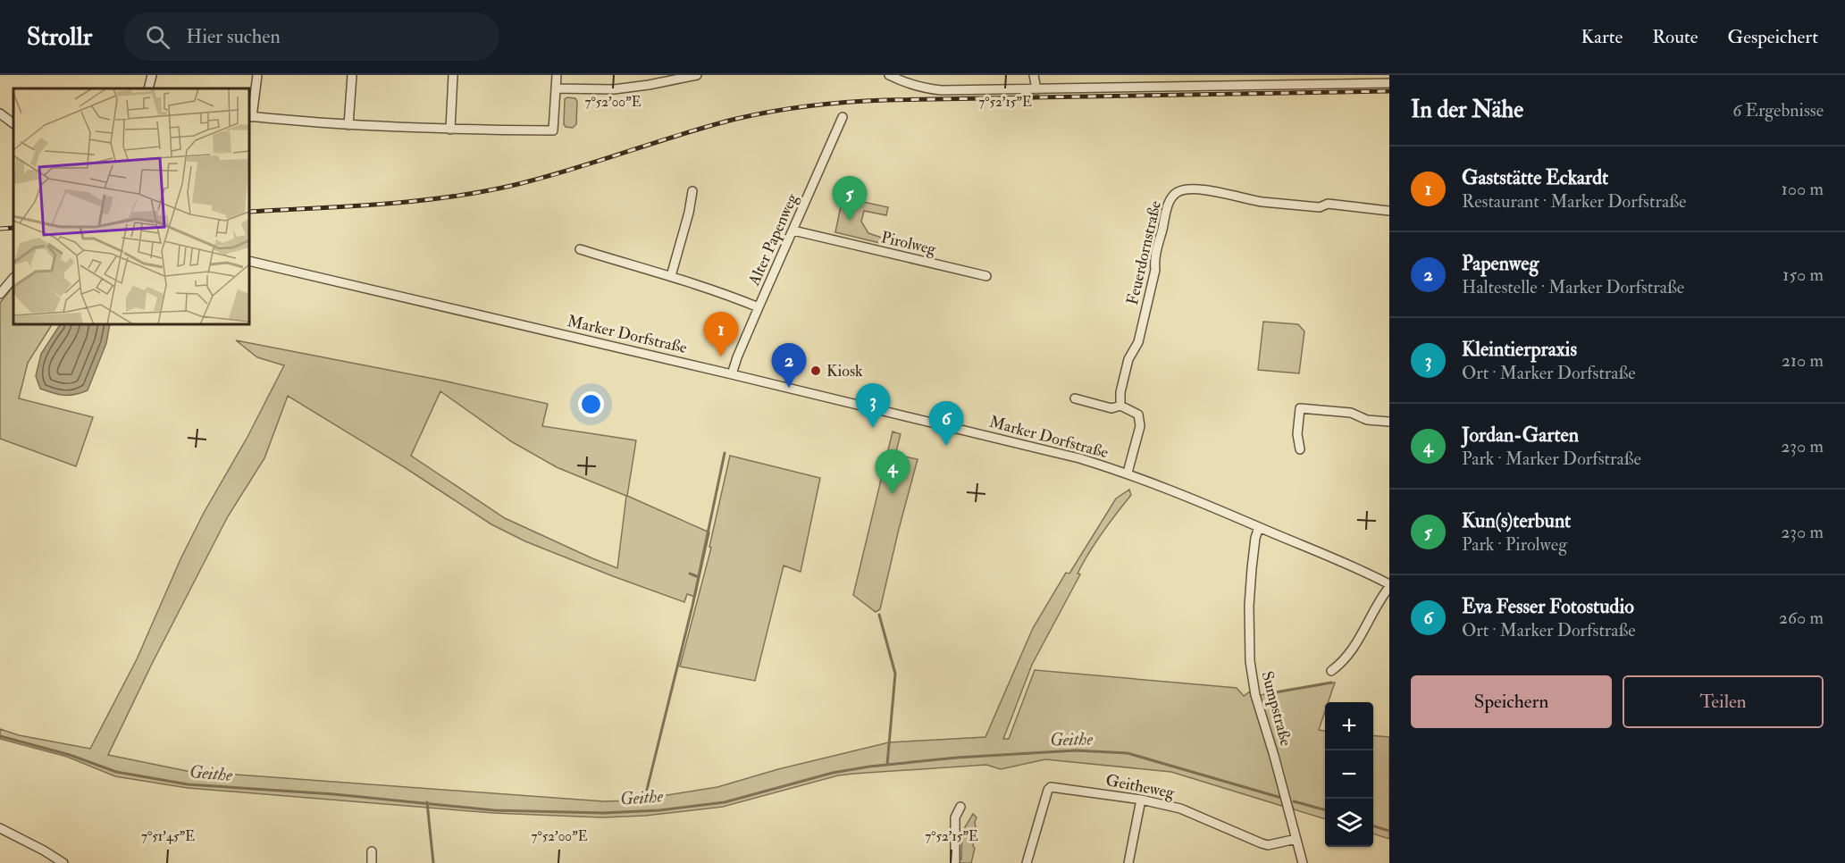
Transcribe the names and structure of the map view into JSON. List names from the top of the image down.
{
  "streets": {
    "street": [
      "Alter Papenweg",
      "Pirolweg",
      "Feuerdornstraße",
      "Marker Dorfstraße",
      "Sumpstraße",
      "Geitheweg"
    ]
  },
  "crossings": [
    ["Alter Papenweg", "Pirolweg"],
    ["Alter Papenweg", "Marker Dorfstraße"],
    ["Marker Dorfstraße", "Sumpstraße"],
    ["Sumpstraße", "Geitheweg"]
  ],
  "water": ["Geithe"],
  "places": ["Kiosk"],
  "page": {
    "header": "Strollr",
    "search": "Hier suchen",
    "nav": ["Karte", "Route", "Gespeichert"],
    "heading": ["In der Nähe", "6 Ergebnisse"],
    "list": [
      {
        "mark": "1",
        "name": "Gaststätte Eckardt",
        "note": "Restaurant · Marker Dorfstraße",
        "value": "100 m"
      },
      {
        "mark": "2",
        "name": "Papenweg",
        "note": "Haltestelle · Marker Dorfstraße",
        "value": "150 m"
      },
      {
        "mark": "3",
        "name": "Kleintierpraxis",
        "note": "Ort · Marker Dorfstraße",
        "value": "210 m"
      },
      {
        "mark": "4",
        "name": "Jordan-Garten",
        "note": "Park · Marker Dorfstraße",
        "value": "230 m"
      },
      {
        "mark": "5",
        "name": "Kun(s)terbunt",
        "note": "Park · Pirolweg",
        "value": "230 m"
      },
      {
        "mark": "6",
        "name": "Eva Fesser Fotostudio",
        "note": "Ort · Marker Dorfstraße",
        "value": "260 m"
      }
    ],
    "pins": [
      "5",
      "1",
      "2",
      "3",
      "6",
      "4"
    ],
    "buttons": ["Speichern", "Teilen"],
    "map_buttons": ["+", "−"]
  },
  "coordinates": ["7°52'00\"E", "7°52'15\"E", "7°51'45\"E"]
}
